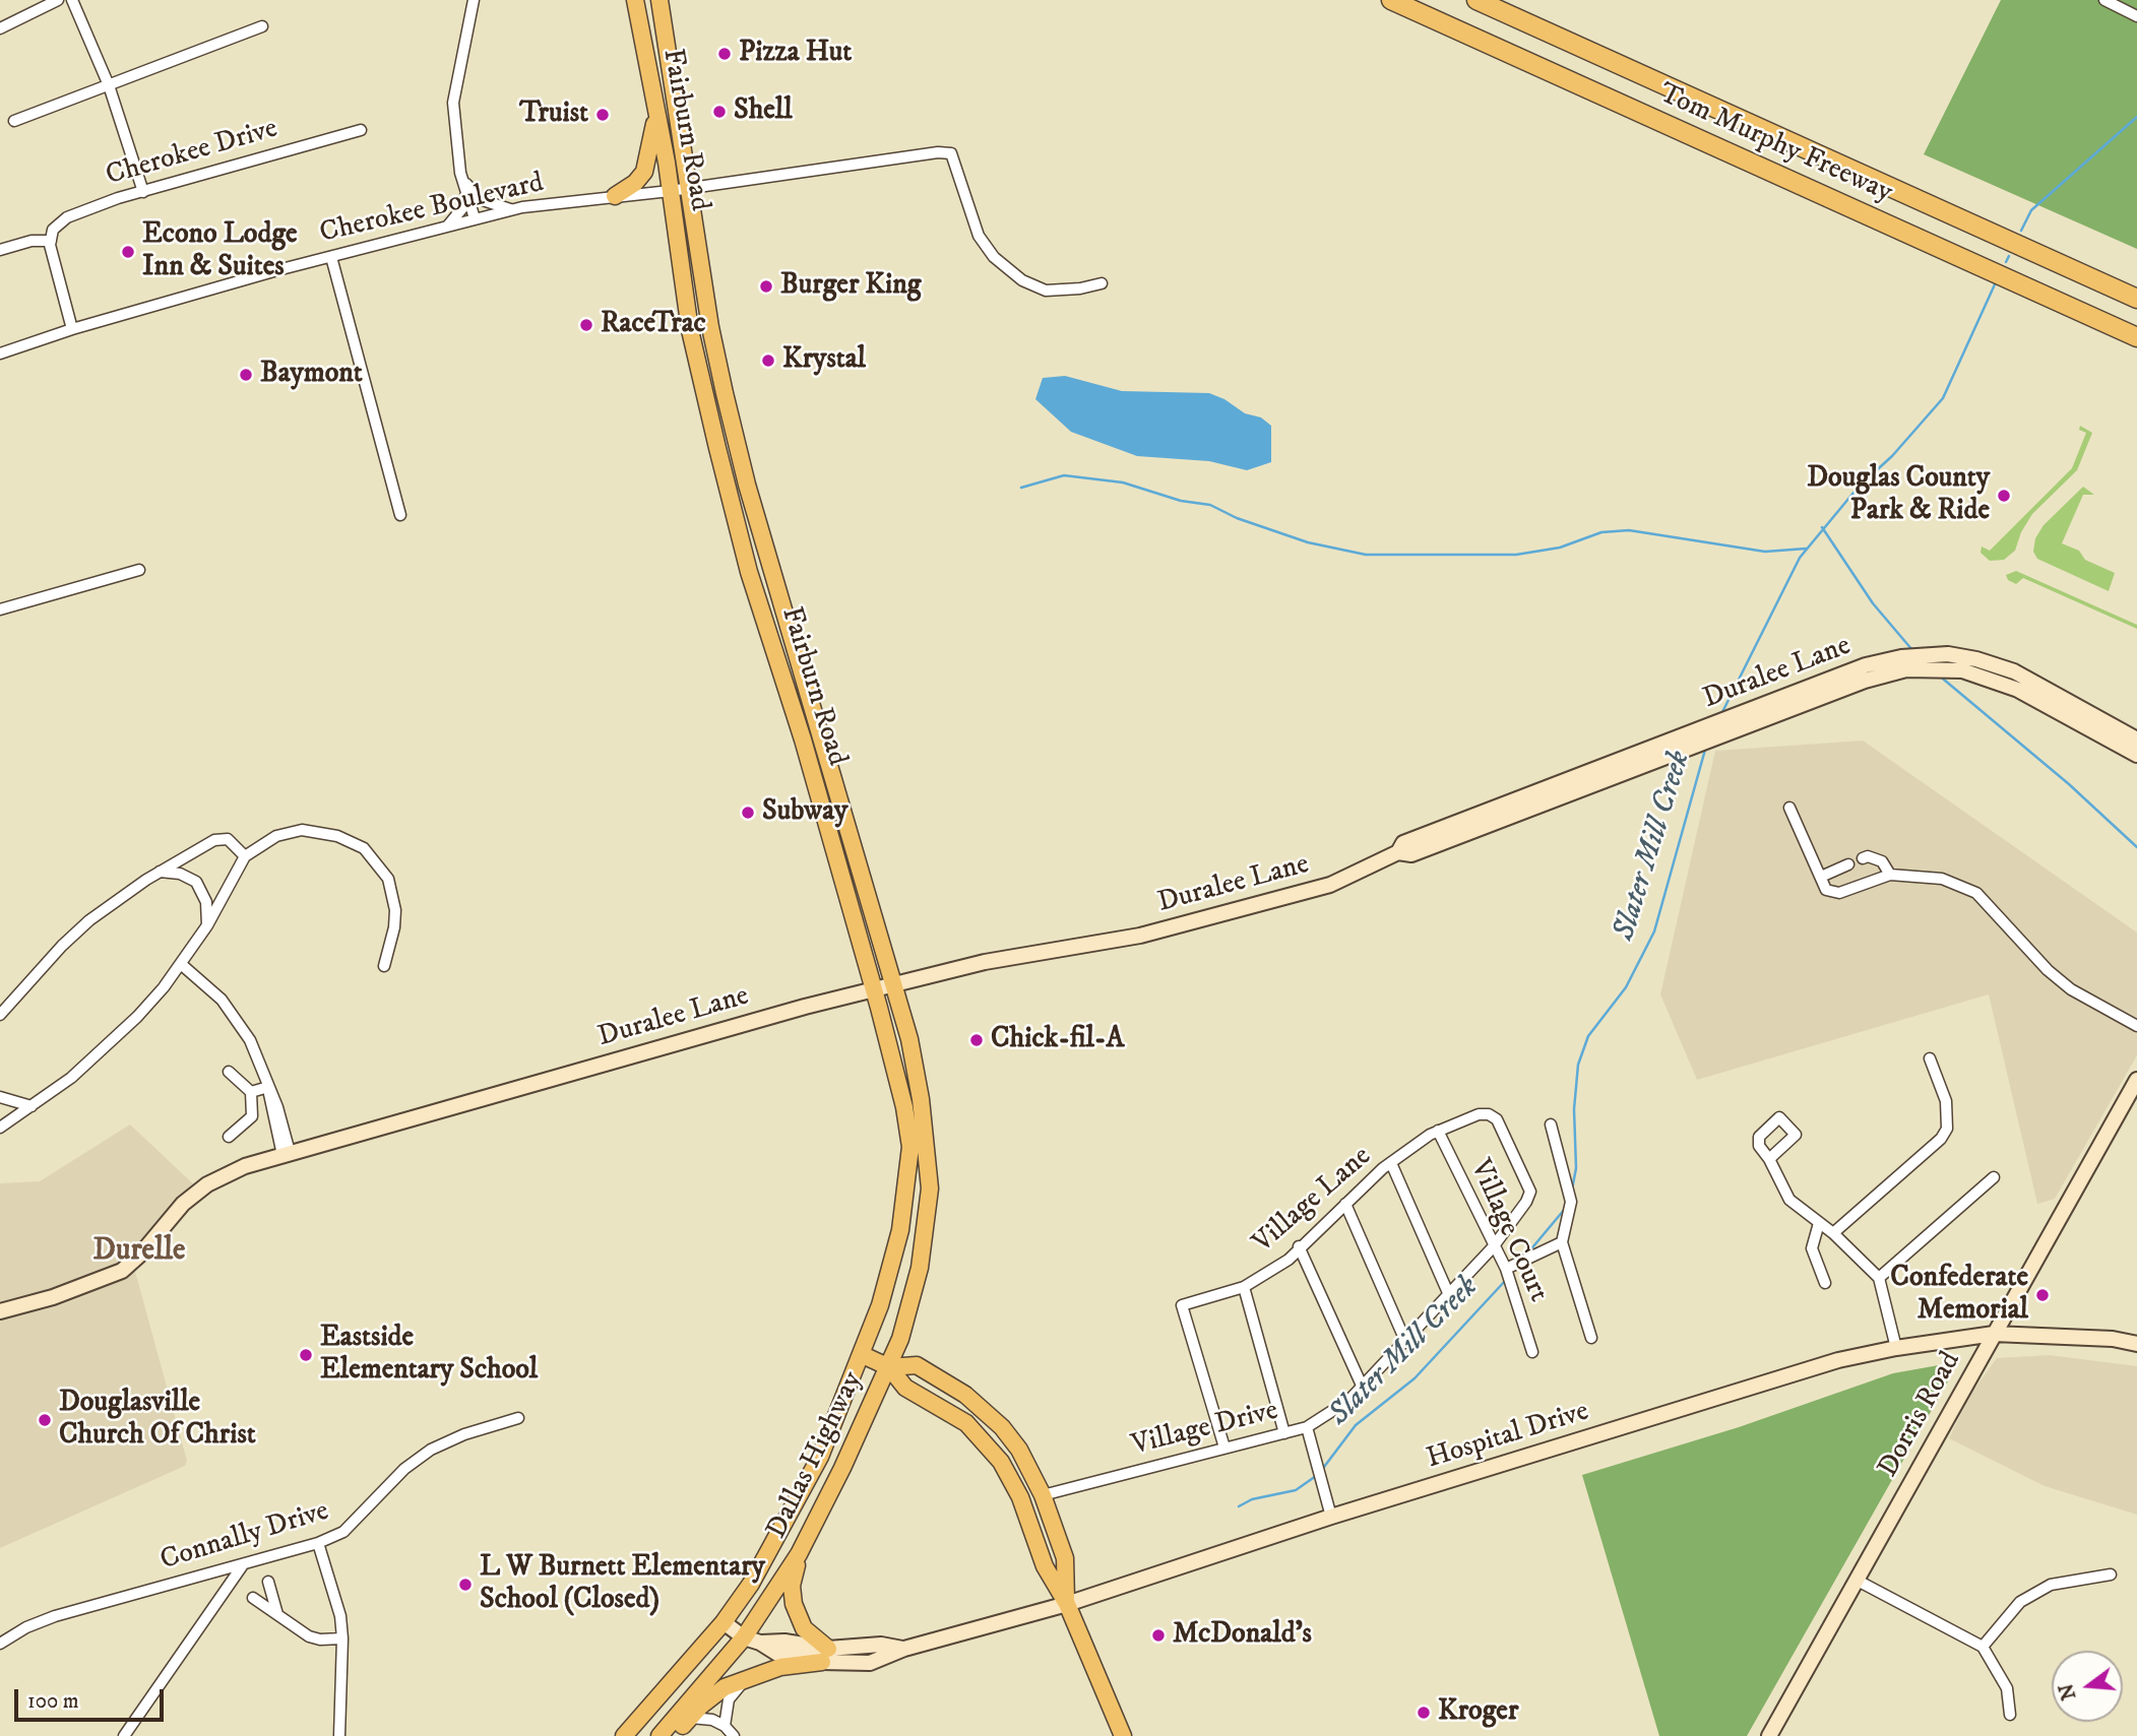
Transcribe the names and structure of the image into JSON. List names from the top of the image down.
{
  "streets": {
    "highway": ["Tom Murphy Freeway"],
    "main road": ["Fairburn Road", "Dallas Highway"],
    "street": [
      "Cherokee Drive",
      "Cherokee Boulevard",
      "Duralee Lane",
      "Village Lane",
      "Village Court",
      "Dorris Road",
      "Village Drive",
      "Hospital Drive",
      "Connally Drive"
    ]
  },
  "crossings": [
    ["Fairburn Road", "Cherokee Boulevard"],
    ["Fairburn Road", "Duralee Lane"],
    ["Fairburn Road", "Dallas Highway"],
    ["Village Lane", "Village Court"],
    ["Village Lane", "Village Drive"],
    ["Village Court", "Village Drive"],
    ["Dorris Road", "Hospital Drive"],
    ["Hospital Drive", "Dallas Highway"]
  ],
  "districts": ["Durelle"],
  "water": ["Slater Mill Creek"],
  "places": [
    "Pizza Hut",
    "Shell",
    "Truist",
    "Econo Lodge Inn & Suites",
    "Burger King",
    "RaceTrac",
    "Krystal",
    "Baymont",
    "Douglas County Park & Ride",
    "Subway",
    "Chick-fil-A",
    "Confederate Memorial",
    "Eastside Elementary School",
    "Douglasville Church Of Christ",
    "L W Burnett Elementary School (Closed)",
    "McDonald's",
    "Kroger"
  ],
  "scale_bar": "100 m",
  "north": "left"
}
